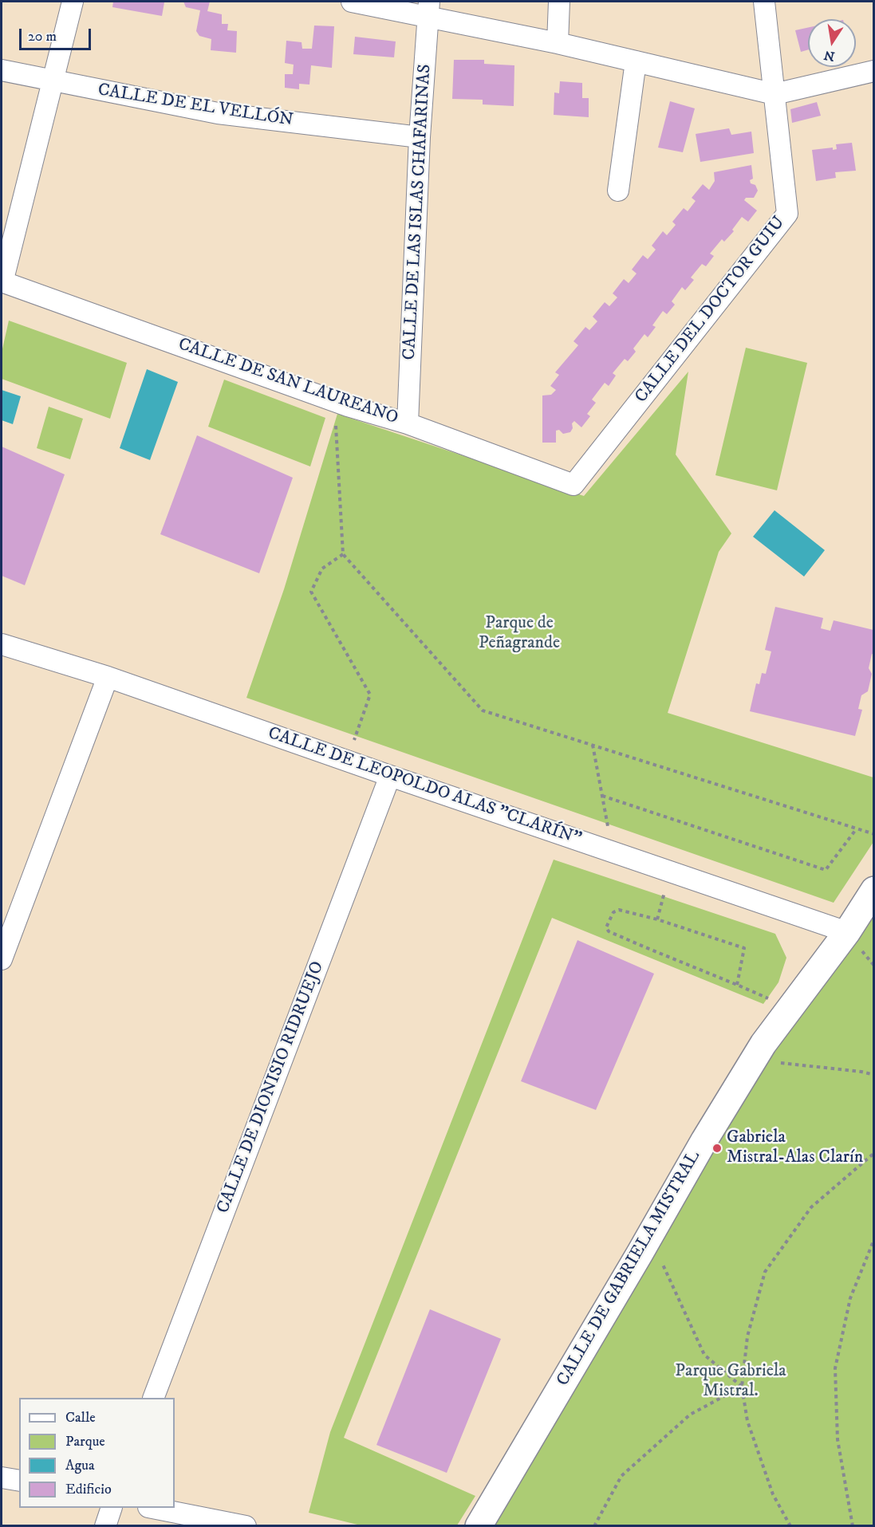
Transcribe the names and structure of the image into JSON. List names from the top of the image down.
{
  "streets": {
    "street": [
      "CALLE DE EL VELLÓN",
      "CALLE DE LAS ISLAS CHAFARINAS",
      "CALLE DEL DOCTOR GUIU",
      "CALLE DE SAN LAUREANO",
      "CALLE DE LEOPOLDO ALAS \"CLARÍN\"",
      "CALLE DE DIONISIO RIDRUEJO",
      "CALLE DE GABRIELA MISTRAL"
    ]
  },
  "crossings": [
    ["CALLE DE EL VELLÓN", "CALLE DE LAS ISLAS CHAFARINAS"],
    ["CALLE DE LAS ISLAS CHAFARINAS", "CALLE DE SAN LAUREANO"],
    ["CALLE DEL DOCTOR GUIU", "CALLE DE SAN LAUREANO"],
    ["CALLE DE LEOPOLDO ALAS \"CLARÍN\"", "CALLE DE DIONISIO RIDRUEJO"],
    ["CALLE DE LEOPOLDO ALAS \"CLARÍN\"", "CALLE DE GABRIELA MISTRAL"]
  ],
  "parks": ["Parque de Peñagrande", "Parque Gabriela Mistral."],
  "places": ["Gabriela Mistral-Alas Clarín"],
  "legend": [
    "Calle",
    "Parque",
    "Agua",
    "Edificio"
  ],
  "scale_bar": "20 m",
  "north": "bottom"
}
